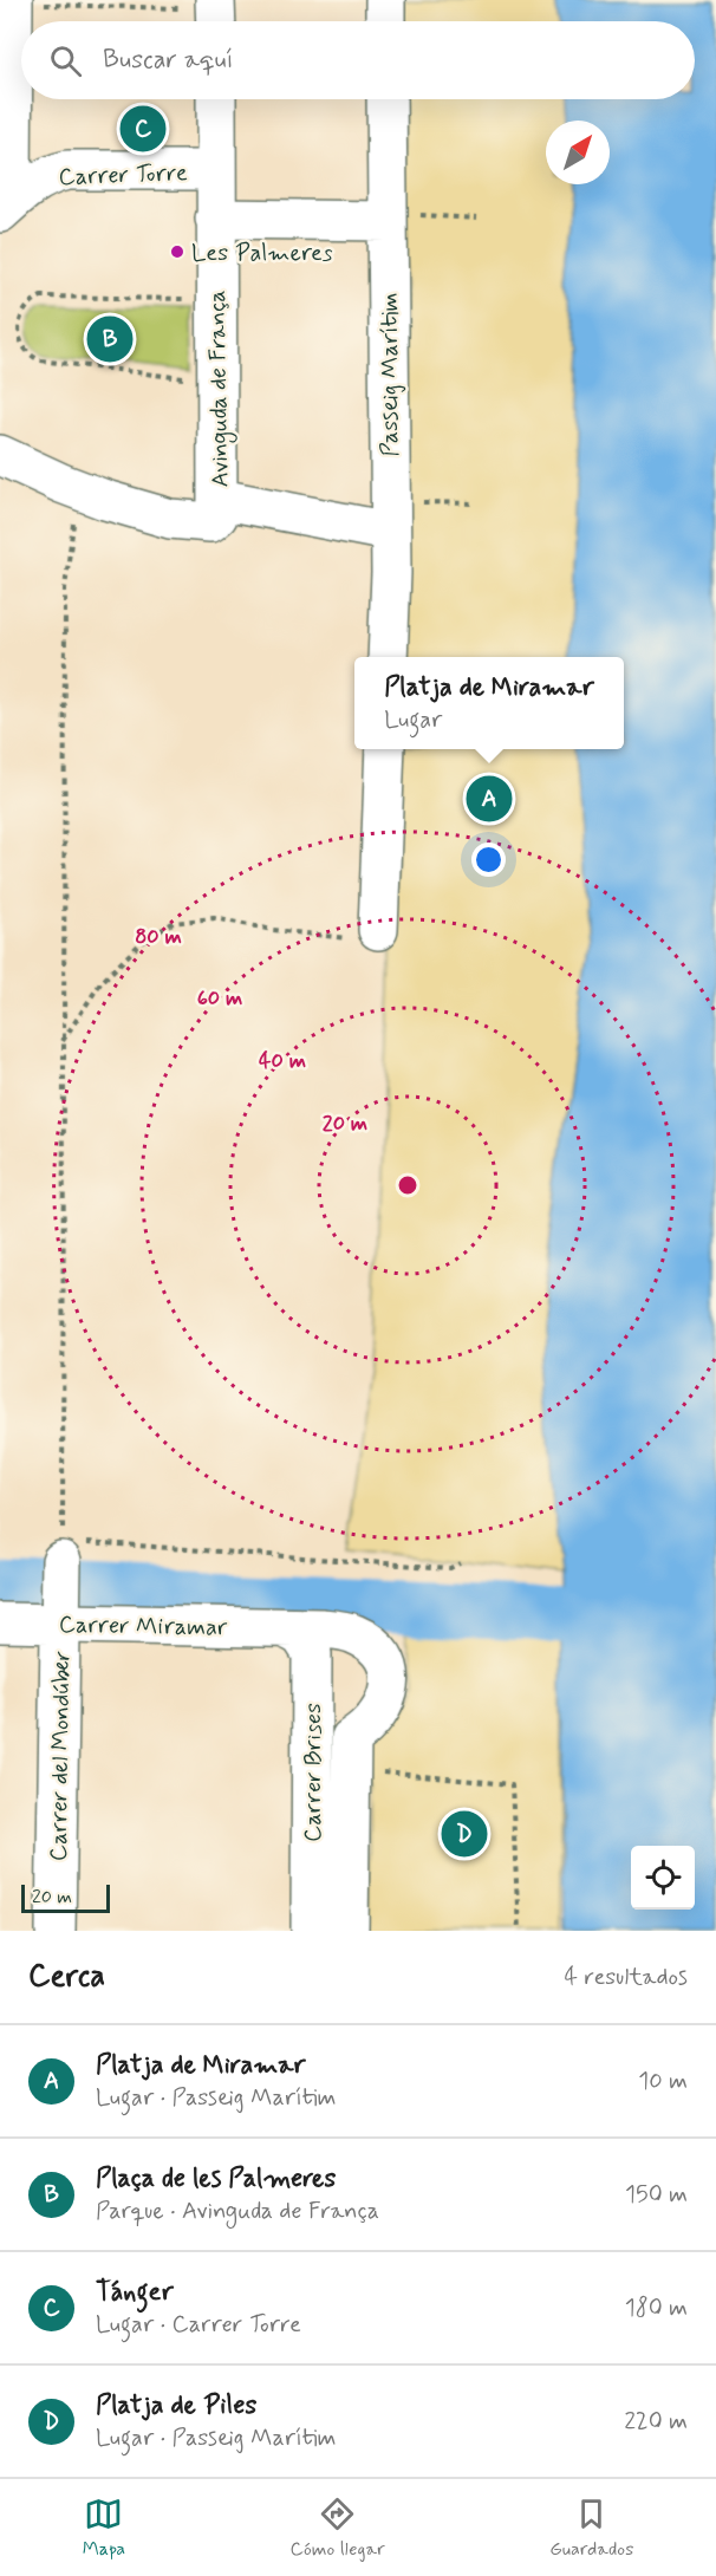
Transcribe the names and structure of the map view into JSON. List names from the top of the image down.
{
  "streets": {
    "street": [
      "Carrer Torre",
      "Passeig Marítim",
      "Avinguda de França",
      "Carrer Miramar",
      "Carrer del Mondúber",
      "Carrer Brises"
    ]
  },
  "crossings": [
    ["Carrer Torre", "Avinguda de França"],
    ["Carrer Miramar", "Carrer del Mondúber"],
    ["Carrer Miramar", "Carrer Brises"]
  ],
  "places": ["Les Palmeres"],
  "scale_bar": "20 m",
  "north": "top right",
  "page": {
    "search": "Buscar aquí",
    "pins": [
      "C",
      "B",
      "A",
      "D"
    ],
    "popup": ["Platja de Miramar", "Lugar"],
    "scale": "20 m",
    "heading": ["Cerca", "4 resultados"],
    "list": [
      {
        "mark": "A",
        "name": "Platja de Miramar",
        "note": "Lugar · Passeig Marítim",
        "value": "10 m"
      },
      {
        "mark": "B",
        "name": "Plaça de les Palmeres",
        "note": "Parque · Avinguda de França",
        "value": "150 m"
      },
      {
        "mark": "C",
        "name": "Tánger",
        "note": "Lugar · Carrer Torre",
        "value": "180 m"
      },
      {
        "mark": "D",
        "name": "Platja de Piles",
        "note": "Lugar · Passeig Marítim",
        "value": "220 m"
      }
    ],
    "nav": ["Mapa", "Cómo llegar", "Guardados"]
  },
  "rings": [
    "80 m",
    "60 m",
    "40 m",
    "20 m"
  ]
}
